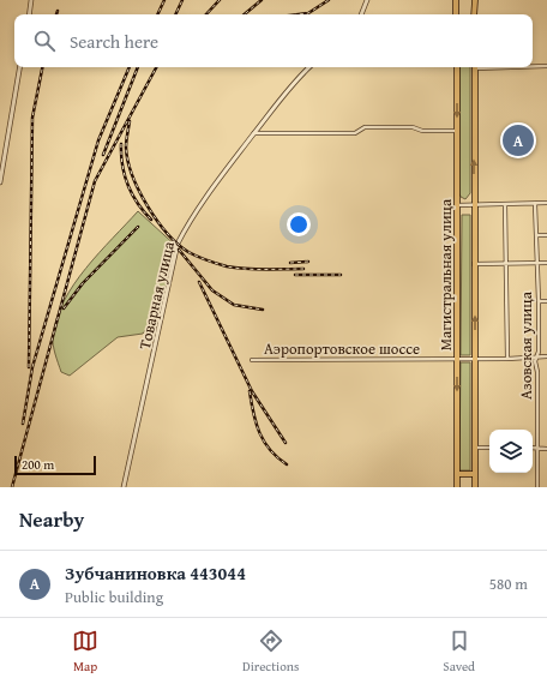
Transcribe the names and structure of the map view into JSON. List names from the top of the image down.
{
  "streets": {
    "main road": ["Магистральная улица"],
    "street": ["Товарная улица", "Азовская улица", "Аэропортовское шоссе"]
  },
  "crossings": [
    ["Магистральная улица", "Аэропортовское шоссе"],
    ["Азовская улица", "Аэропортовское шоссе"]
  ],
  "scale_bar": "200 m",
  "page": {
    "search": "Search here",
    "pins": "A",
    "scale": "200 m",
    "heading": "Nearby",
    "list": [
      {
        "mark": "A",
        "name": "Зубчаниновка 443044",
        "note": "Public building",
        "value": "580 m"
      }
    ],
    "nav": ["Map", "Directions", "Saved"]
  }
}
